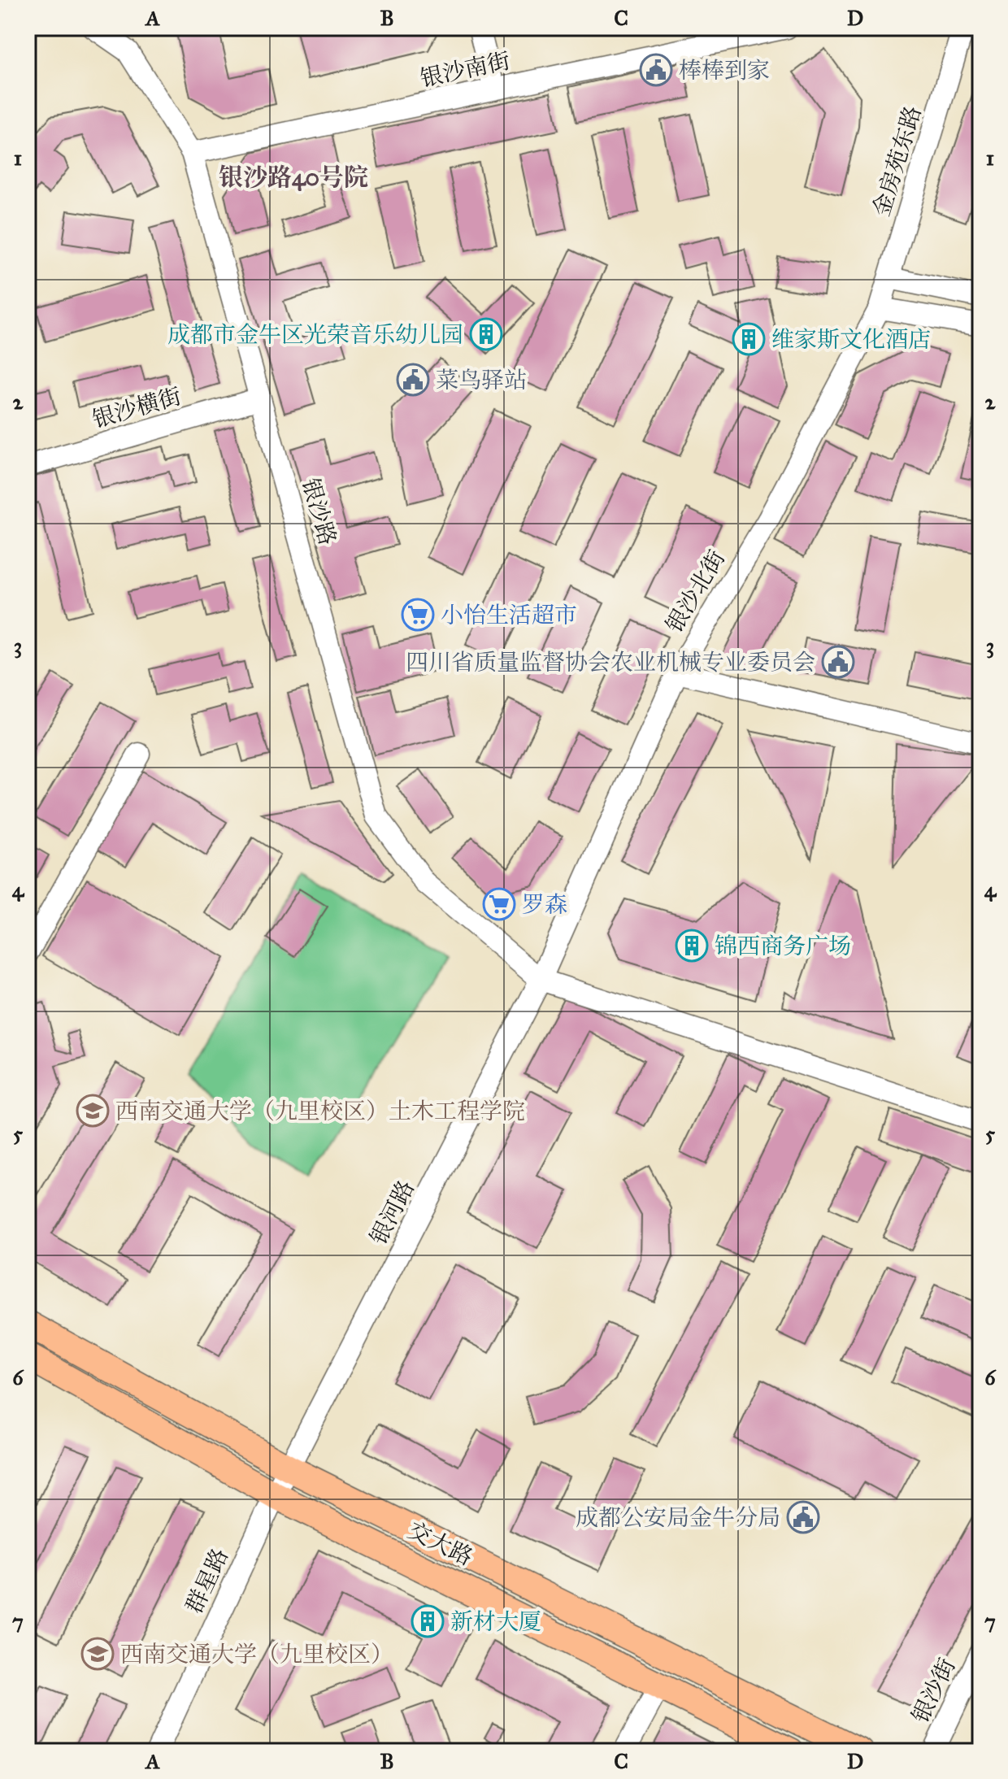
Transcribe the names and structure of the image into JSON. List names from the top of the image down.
{
  "streets": {
    "main road": ["交大路"],
    "street": [
      "银沙南街",
      "金房苑东路",
      "银沙横街",
      "银沙路",
      "银沙北街",
      "银河路",
      "群星路",
      "银沙街"
    ]
  },
  "crossings": [
    ["银沙南街", "银沙路"],
    ["金房苑东路", "银沙北街"],
    ["银沙横街", "银沙路"],
    ["银沙路", "银沙北街"],
    ["银沙路", "银河路"],
    ["银沙北街", "银河路"],
    ["银河路", "交大路"],
    ["银河路", "群星路"],
    ["交大路", "群星路"]
  ],
  "districts": ["银沙路40号院"],
  "places": {
    "public building": [
      "棒棒到家",
      "菜鸟驿站",
      "四川省质量监督协会农业机械专业委员会",
      "成都公安局金牛分局"
    ],
    "building": [
      "成都市金牛区光荣音乐幼儿园",
      "维家斯文化酒店",
      "锦西商务广场",
      "新材大厦"
    ],
    "supermarket": ["小怡生活超市", "罗森"],
    "school or university": ["西南交通大学（九里校区）土木工程学院", "西南交通大学（九里校区）"]
  },
  "grid": {
    "columns": [
      "A",
      "B",
      "C",
      "D"
    ],
    "rows": [
      "1",
      "2",
      "3",
      "4",
      "5",
      "6",
      "7"
    ]
  }
}
